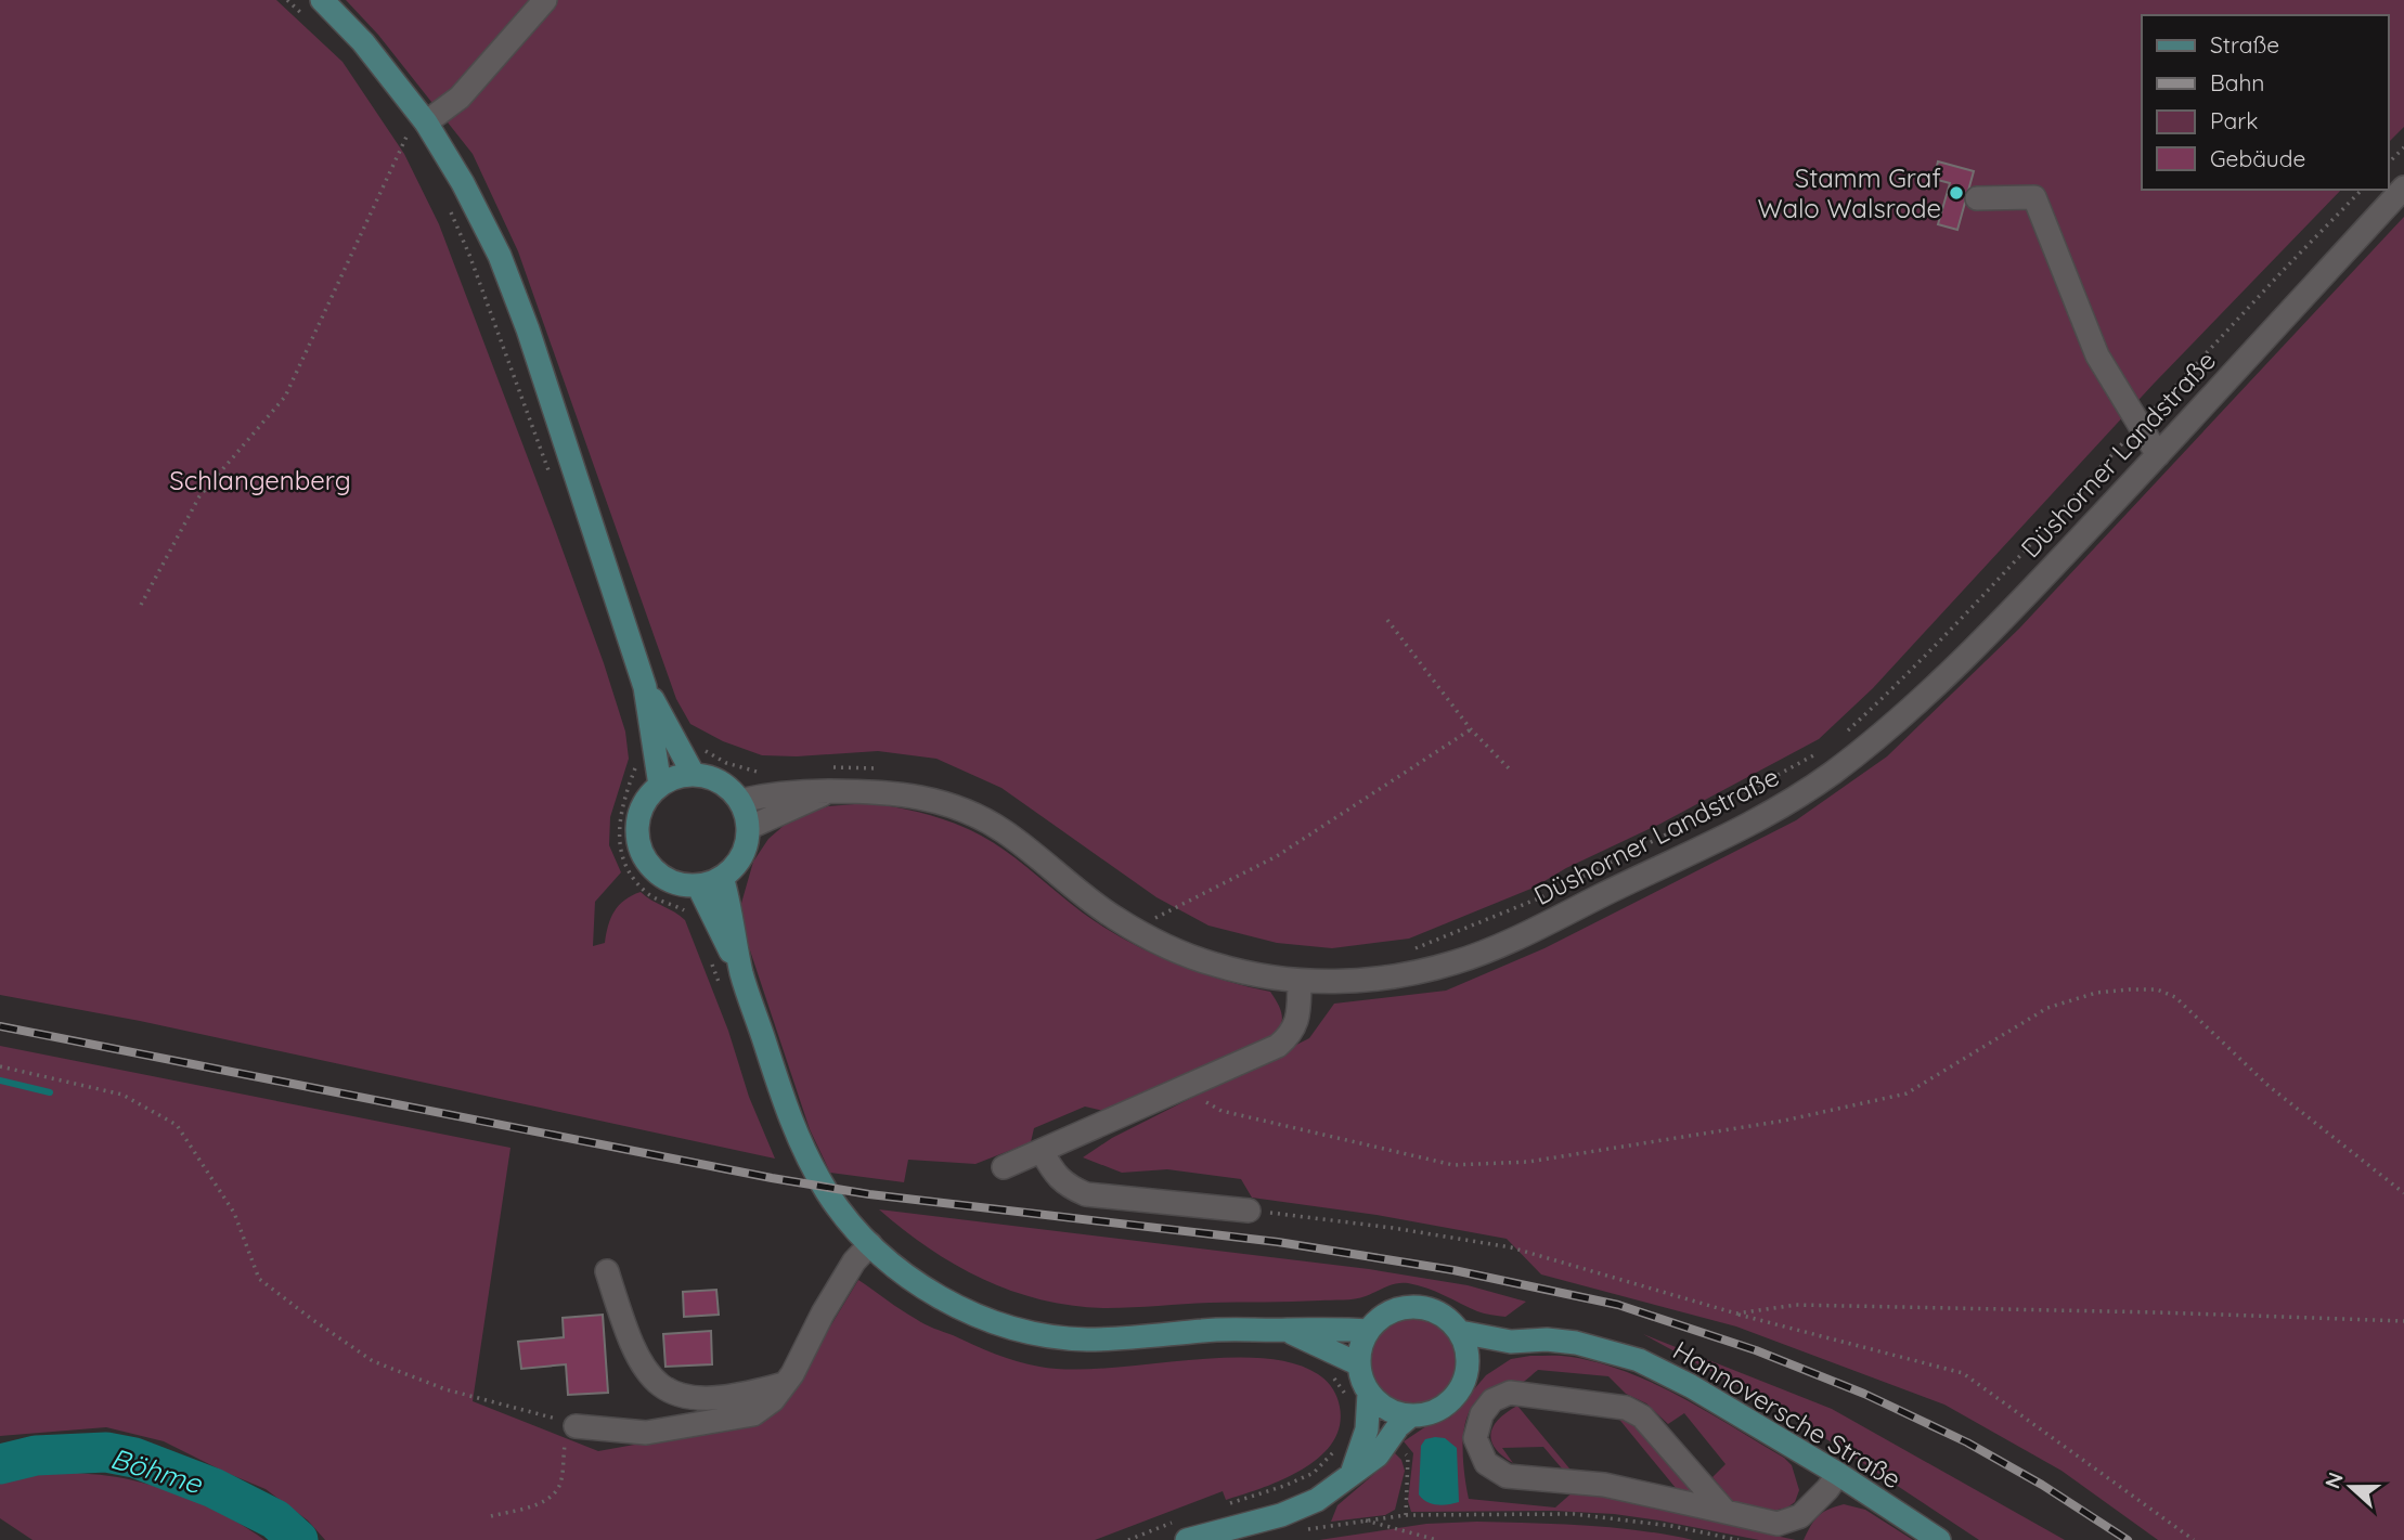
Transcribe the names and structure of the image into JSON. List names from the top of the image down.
{
  "streets": {
    "main road": ["Hannoversche Straße"],
    "street": ["Düshorner Landstraße"]
  },
  "water": ["Böhme"],
  "parks": ["Schlangenberg"],
  "places": ["Stamm Graf Walo Walsrode"],
  "legend": [
    "Straße",
    "Bahn",
    "Park",
    "Gebäude"
  ],
  "north": "left"
}
